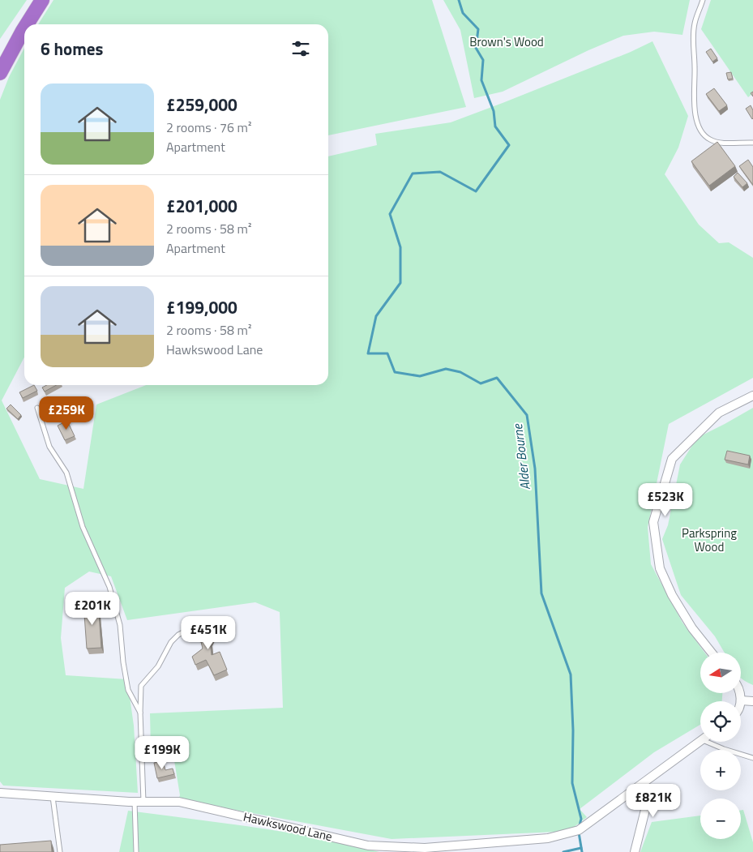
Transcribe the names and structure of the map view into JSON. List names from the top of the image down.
{
  "streets": {
    "street": ["Hawkswood Lane"]
  },
  "water": ["Alder Bourne"],
  "parks": ["Brown's Wood", "Parkspring Wood"],
  "north": "left",
  "page": {
    "heading": "6 homes",
    "list": [
      {
        "name": "£259,000",
        "note": "2 rooms · 76 m² · Apartment"
      },
      {
        "name": "£201,000",
        "note": "2 rooms · 58 m² · Apartment"
      },
      {
        "name": "£199,000",
        "note": "2 rooms · 58 m² · Hawkswood Lane"
      }
    ],
    "price": [
      "£259K",
      "£523K",
      "£201K",
      "£451K",
      "£199K",
      "£821K"
    ],
    "map_buttons": ["+", "−"]
  }
}
